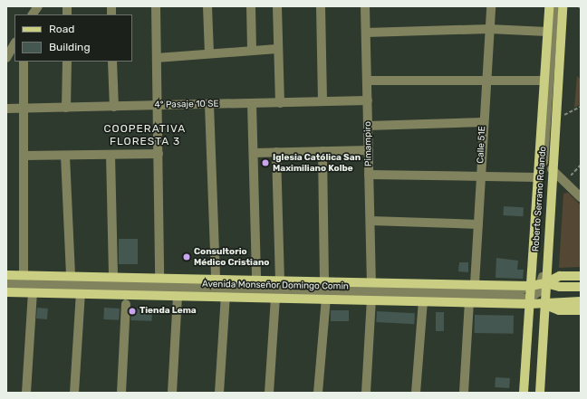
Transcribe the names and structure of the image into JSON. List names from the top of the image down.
{
  "streets": {
    "main road": ["Roberto Serrano Rolando", "Avenida Monseñor Domingo Comin"],
    "street": ["4° Pasaje 10 SE", "Pimampiro", "Calle 51E"]
  },
  "crossings": [
    ["4° Pasaje 10 SE", "Pimampiro"],
    ["Pimampiro", "Avenida Monseñor Domingo Comin"],
    ["Calle 51E", "Avenida Monseñor Domingo Comin"],
    ["Roberto Serrano Rolando", "Avenida Monseñor Domingo Comin"]
  ],
  "districts": ["COOPERATIVA FLORESTA 3"],
  "places": ["Iglesia Católica San Maximiliano Kolbe", "Consultorio Médico Cristiano", "Tienda Lema"],
  "legend": ["Road", "Building"]
}
